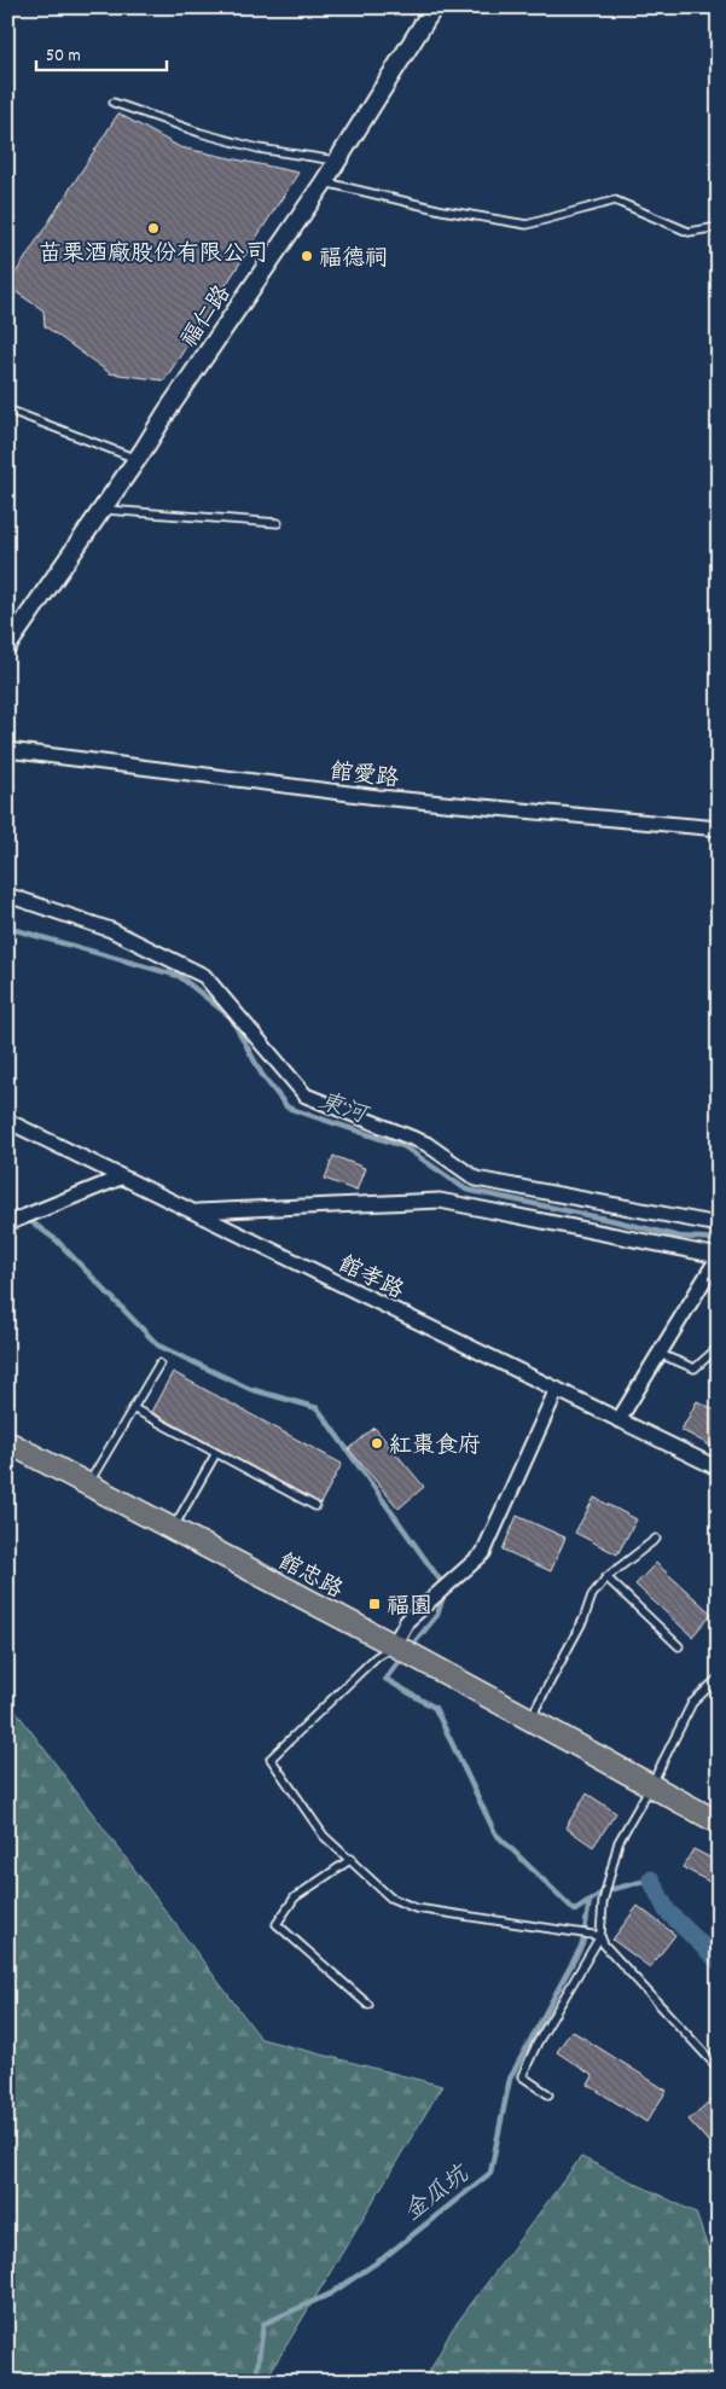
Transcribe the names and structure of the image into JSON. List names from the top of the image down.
{
  "streets": {
    "main road": ["館忠路"],
    "street": ["福仁路", "館愛路", "館孝路"]
  },
  "water": ["東河", "金瓜坑"],
  "places": {
    "other": ["苗栗酒廠股份有限公司", "福德祠", "紅棗食府"],
    "transit": ["福園"]
  },
  "scale_bar": "50 m"
}
